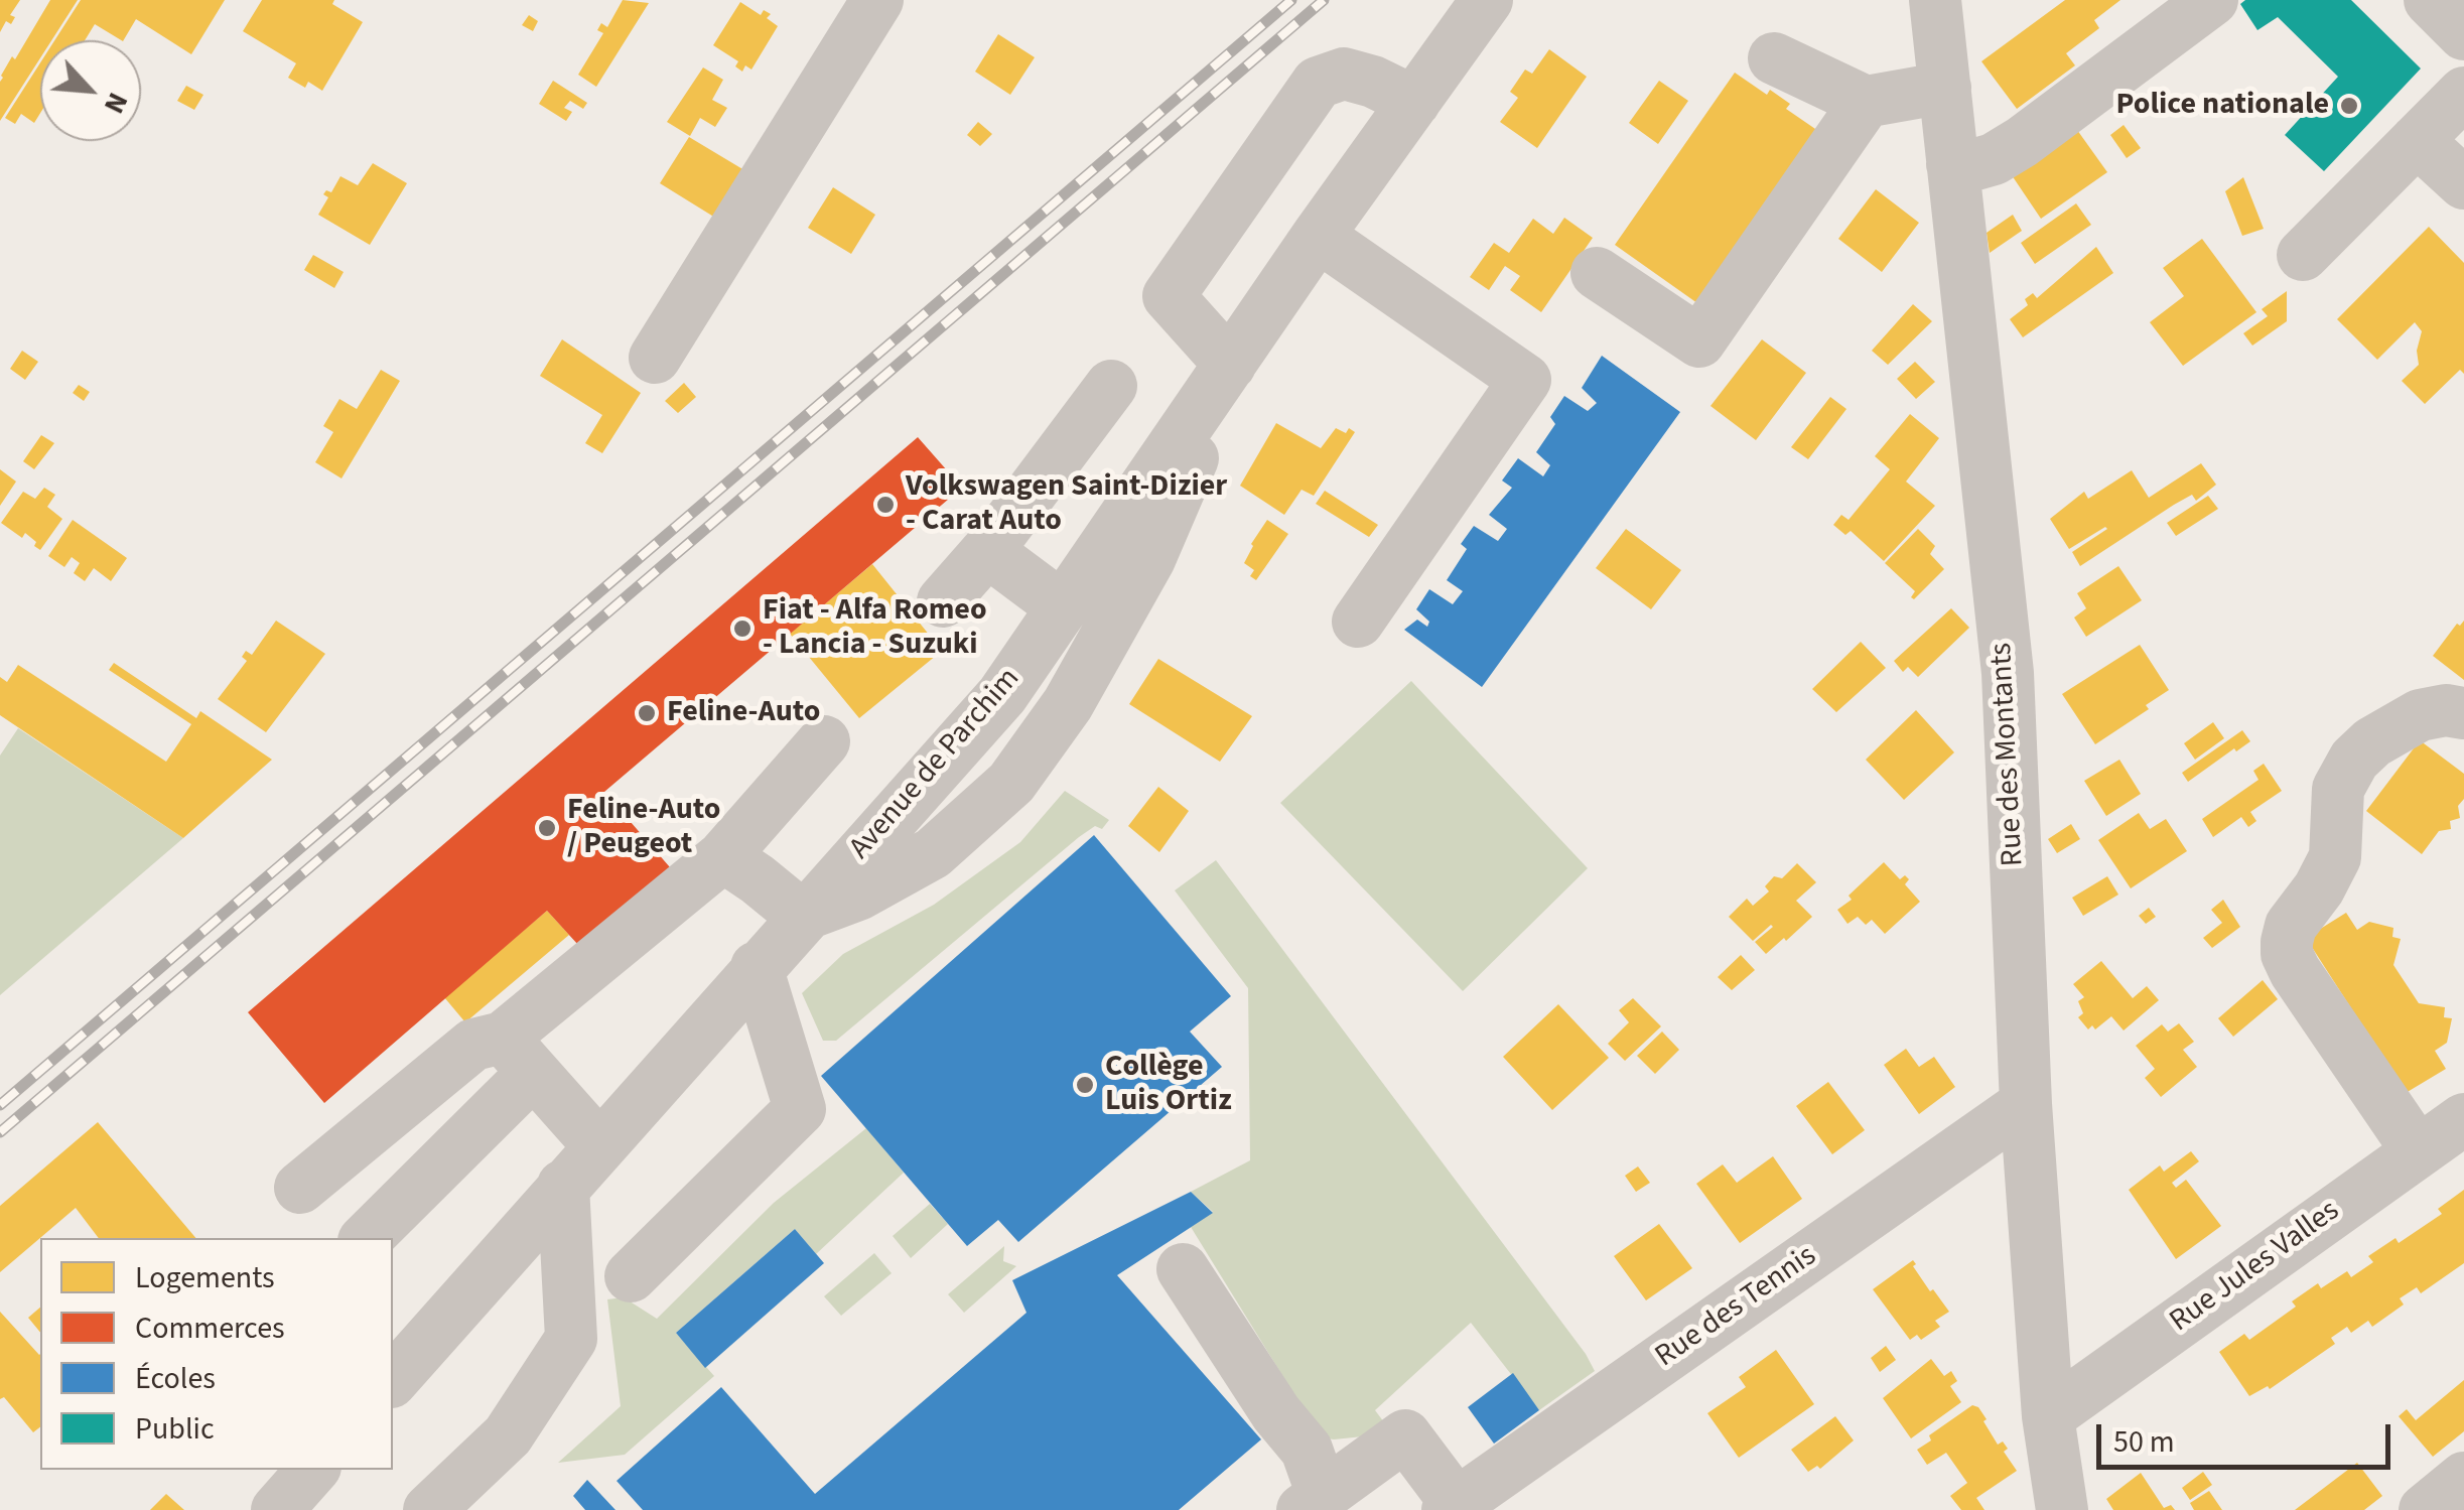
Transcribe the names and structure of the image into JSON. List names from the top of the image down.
{
  "streets": {
    "street": [
      "Rue des Montants",
      "Avenue de Parchim",
      "Rue Jules Valles",
      "Rue des Tennis"
    ]
  },
  "crossings": [
    ["Rue des Montants", "Rue Jules Valles"],
    ["Rue des Montants", "Rue des Tennis"]
  ],
  "places": [
    "Police nationale",
    "Volkswagen Saint-Dizier - Carat Auto",
    "Fiat - Alfa Romeo - Lancia - Suzuki",
    "Feline-Auto",
    "Feline-Auto / Peugeot",
    "Collège Luis Ortiz"
  ],
  "legend": [
    "Logements",
    "Commerces",
    "Écoles",
    "Public"
  ],
  "scale_bar": "50 m",
  "north": "bottom right"
}
